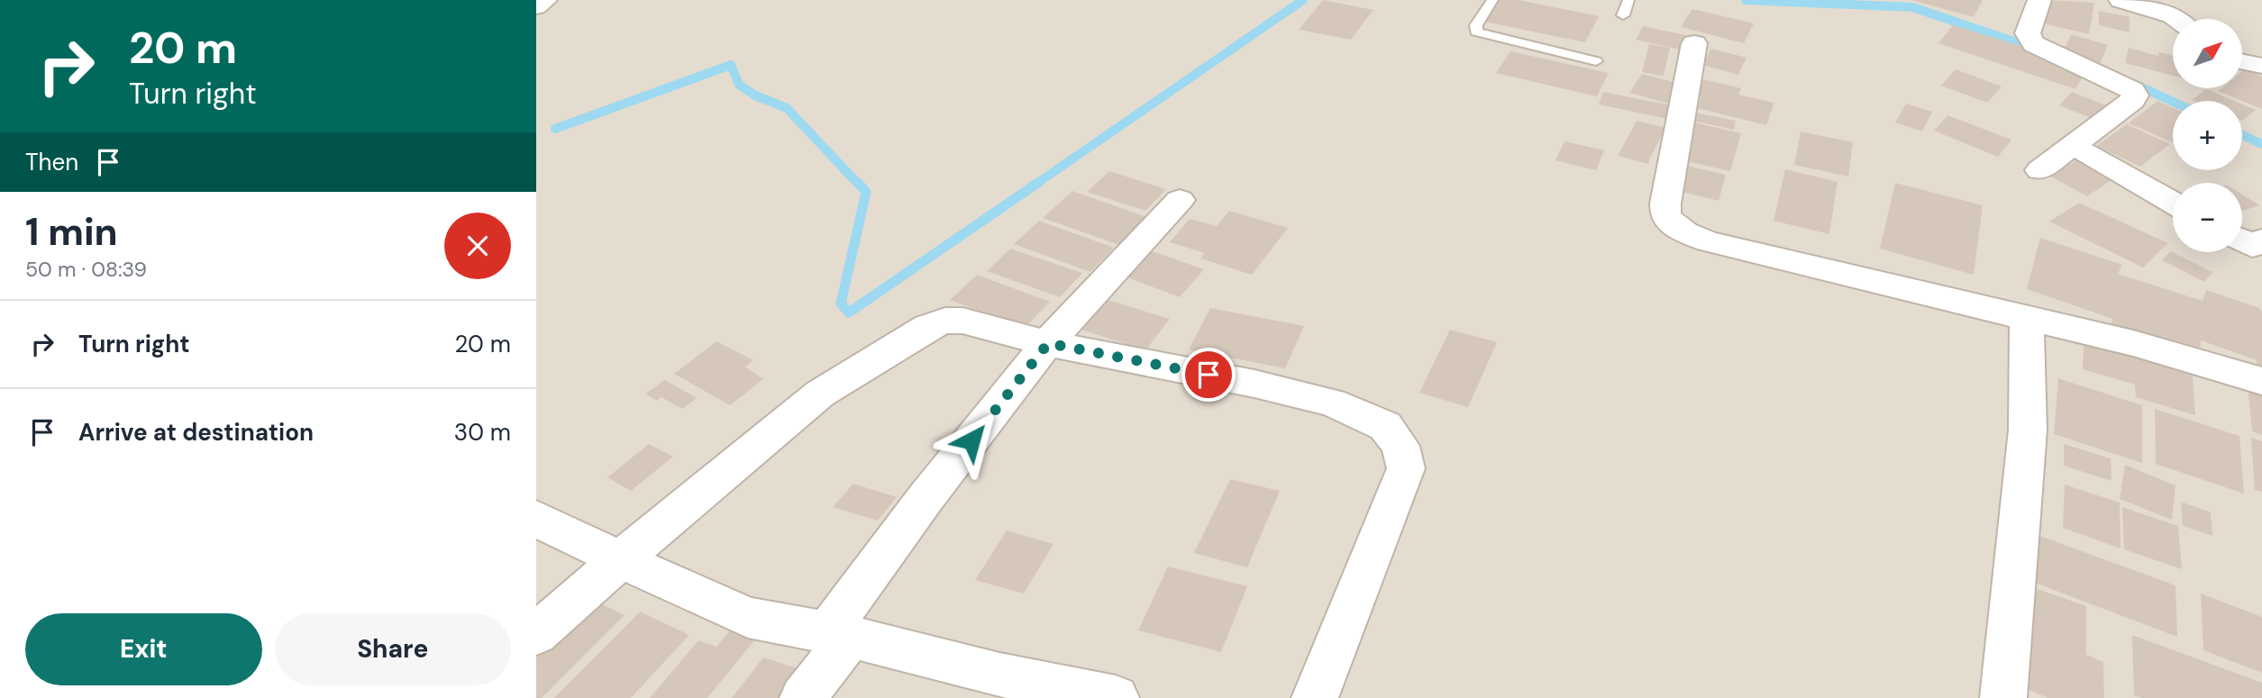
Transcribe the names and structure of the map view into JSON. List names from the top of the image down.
{
  "north": "top right",
  "page": {
    "turn": ["20 m", "Turn right"],
    "map_buttons": ["+", "−"],
    "then": "Then",
    "heading": ["1 min", "50 m · 08:39"],
    "list": [
      {
        "name": "Turn right",
        "value": "20 m"
      },
      {
        "name": "Arrive at destination",
        "value": "30 m"
      }
    ],
    "buttons": ["Exit", "Share"]
  }
}
